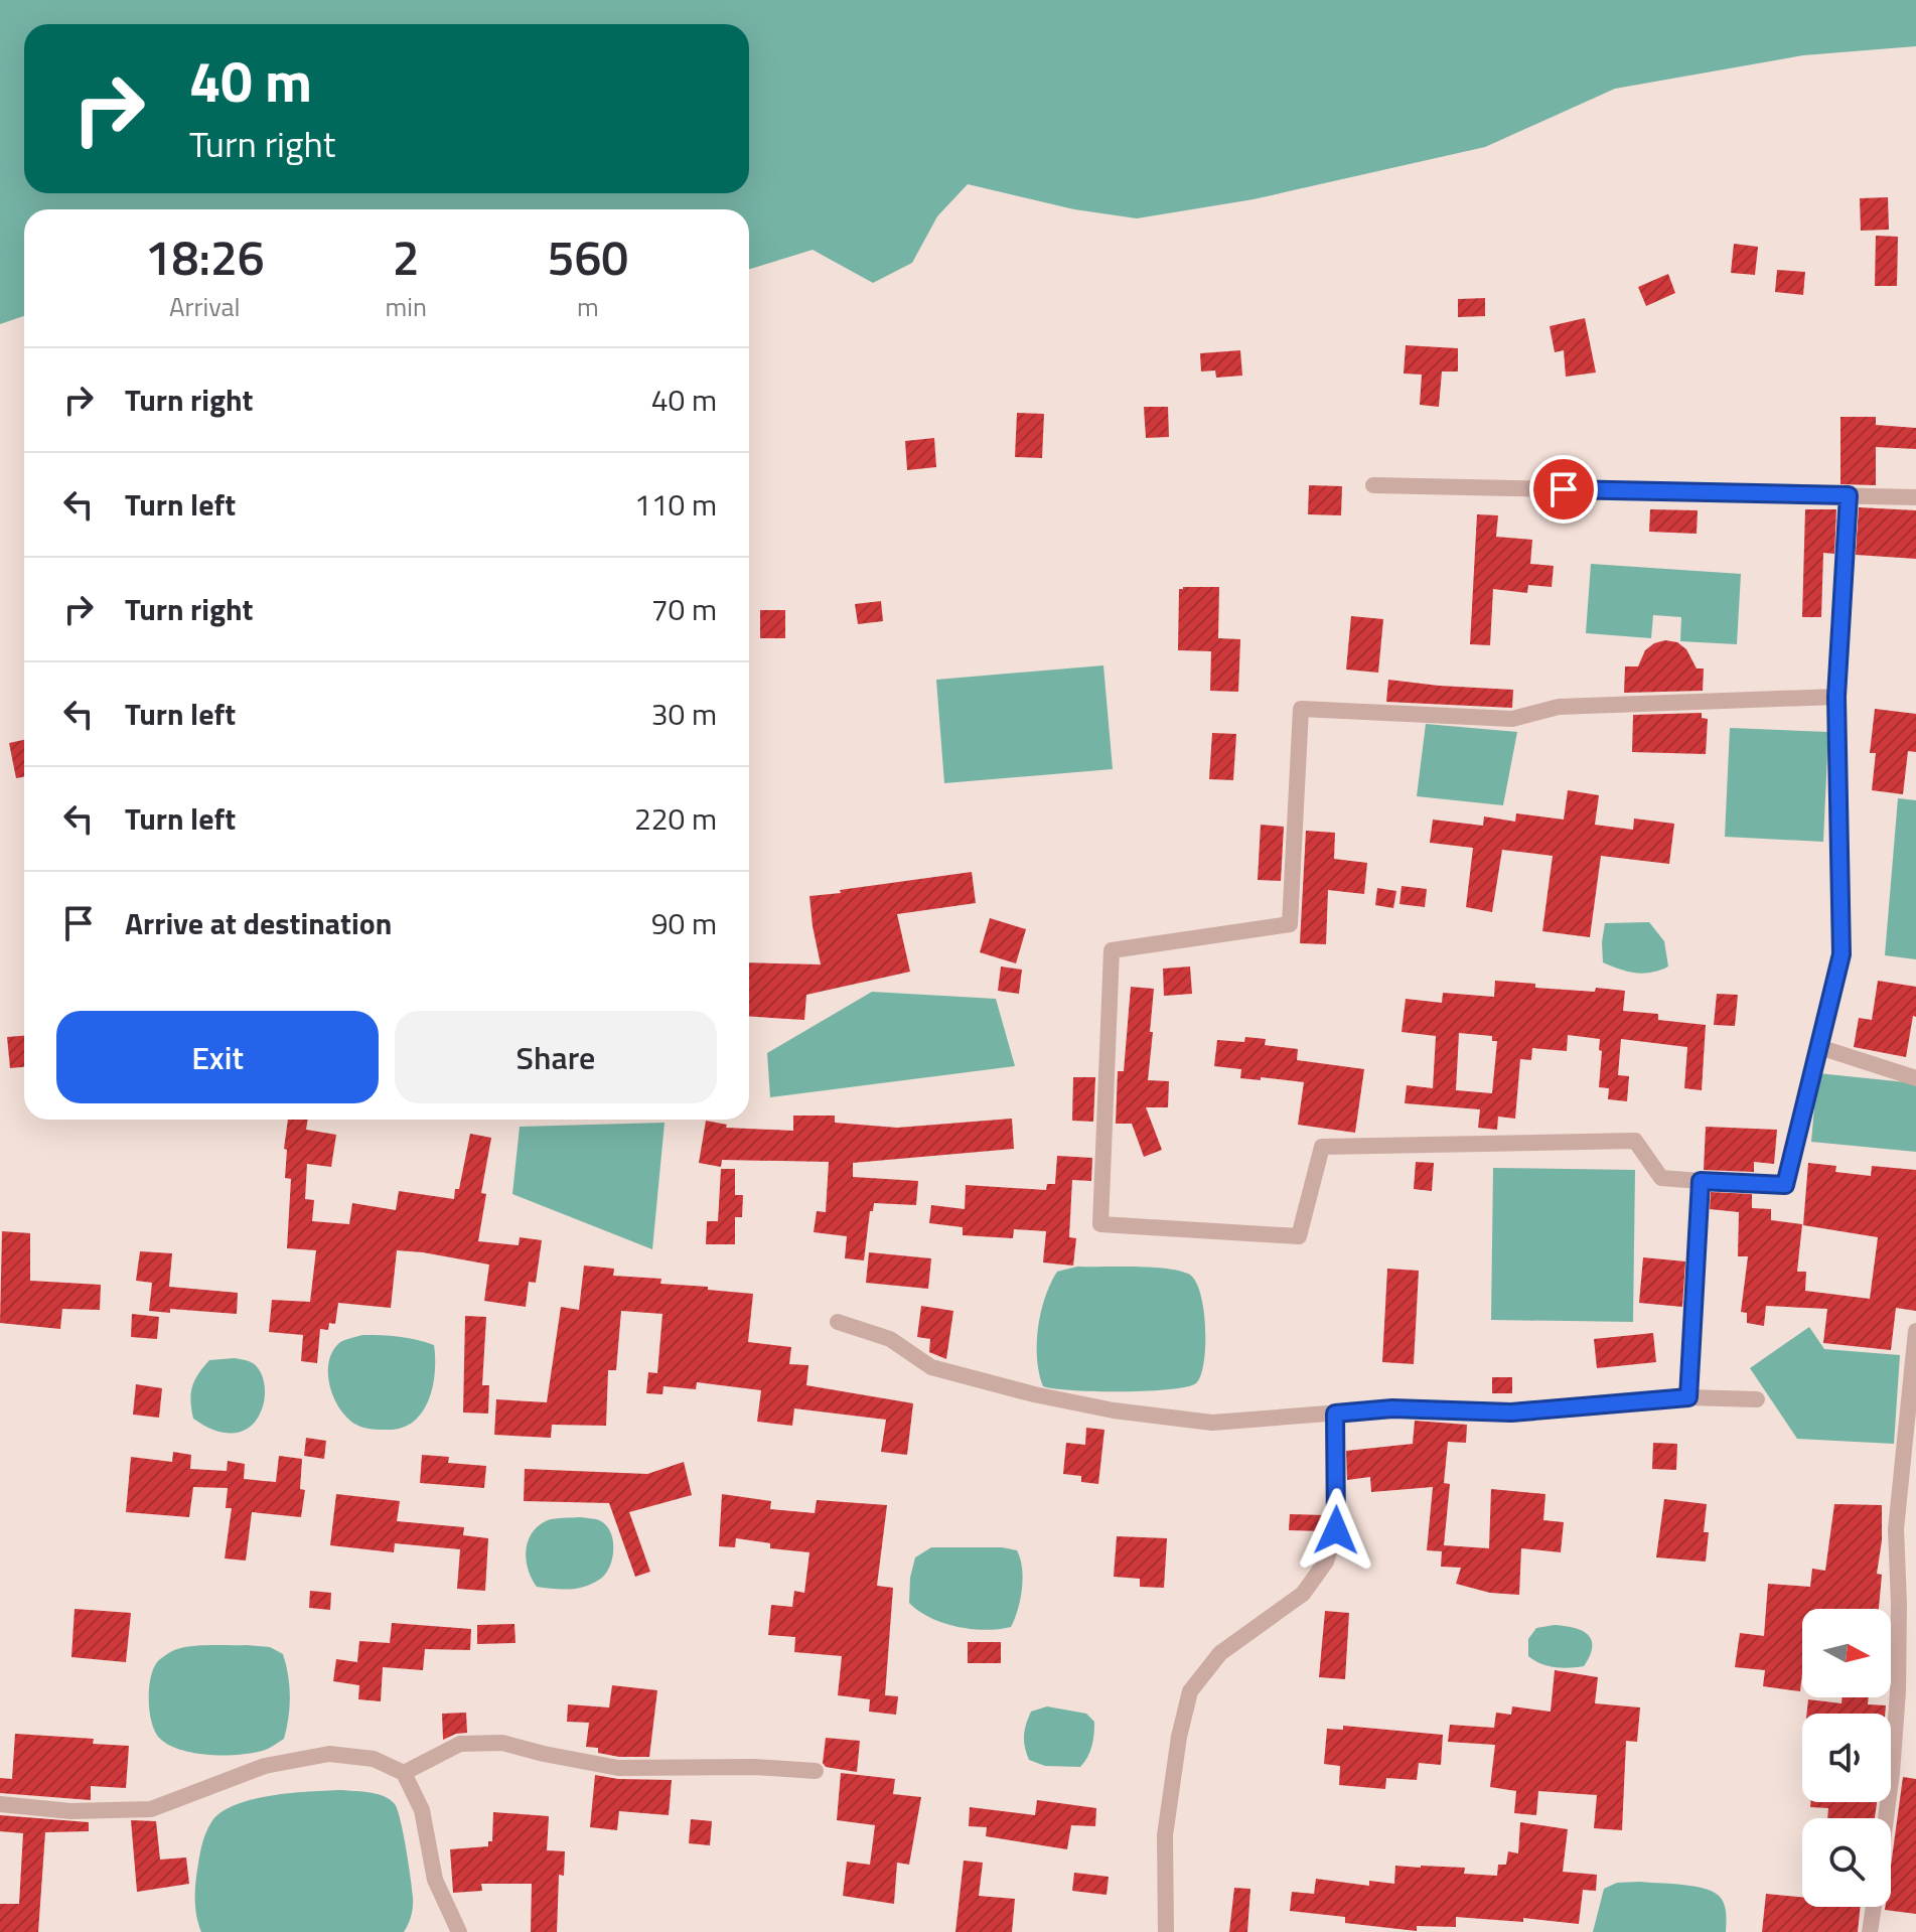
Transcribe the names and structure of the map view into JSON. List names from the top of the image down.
{
  "north": "right",
  "page": {
    "turn": ["40 m", "Turn right"],
    "eta": [
      "18:26",
      "Arrival",
      "2",
      "min",
      "560",
      "m"
    ],
    "list": [
      {
        "name": "Turn right",
        "value": "40 m"
      },
      {
        "name": "Turn left",
        "value": "110 m"
      },
      {
        "name": "Turn right",
        "value": "70 m"
      },
      {
        "name": "Turn left",
        "value": "30 m"
      },
      {
        "name": "Turn left",
        "value": "220 m"
      },
      {
        "name": "Arrive at destination",
        "value": "90 m"
      }
    ],
    "buttons": ["Exit", "Share"]
  }
}
